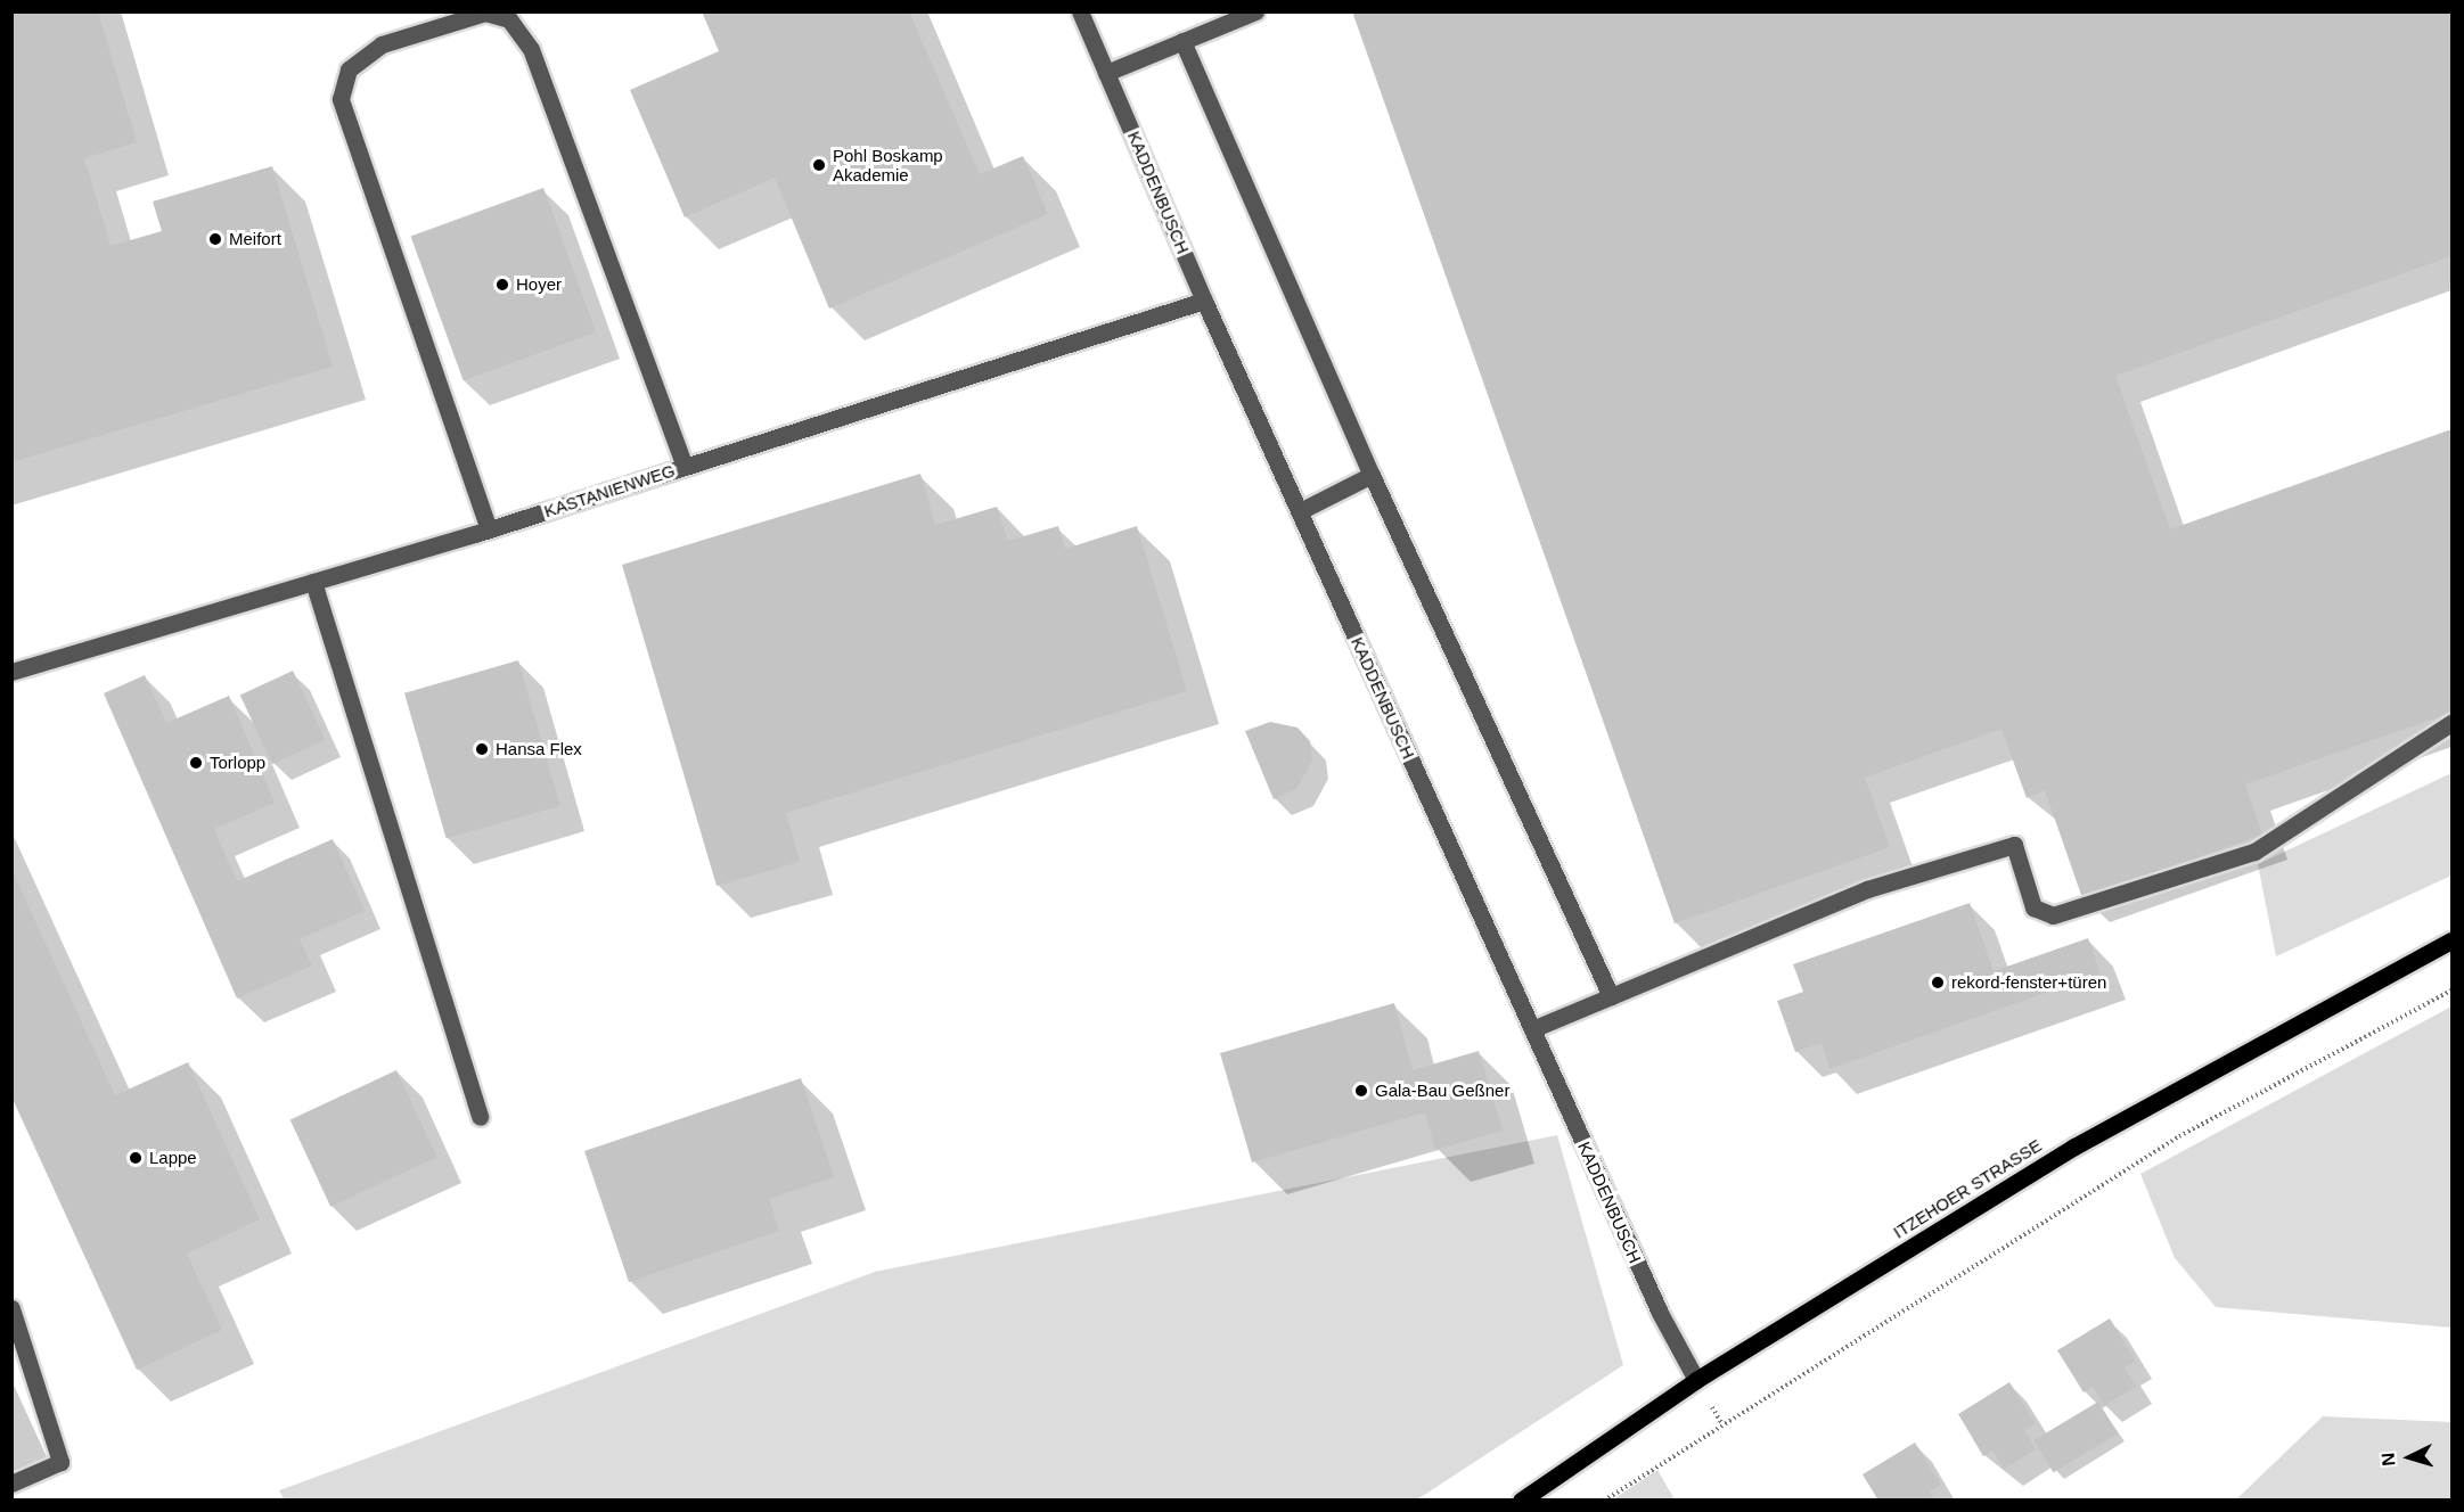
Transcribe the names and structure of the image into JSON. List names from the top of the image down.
{
  "streets": {
    "main road": ["ITZEHOER STRASSE"],
    "street": ["KADDENBUSCH", "KASTANIENWEG"]
  },
  "crossings": [
    ["KADDENBUSCH", "KASTANIENWEG"],
    ["KADDENBUSCH", "ITZEHOER STRASSE"]
  ],
  "places": [
    "Pohl Boskamp Akademie",
    "Meifort",
    "Hoyer",
    "Hansa Flex",
    "Torlopp",
    "rekord-fenster+türen",
    "Gala-Bau Geßner",
    "Lappe"
  ],
  "north": "left"
}
